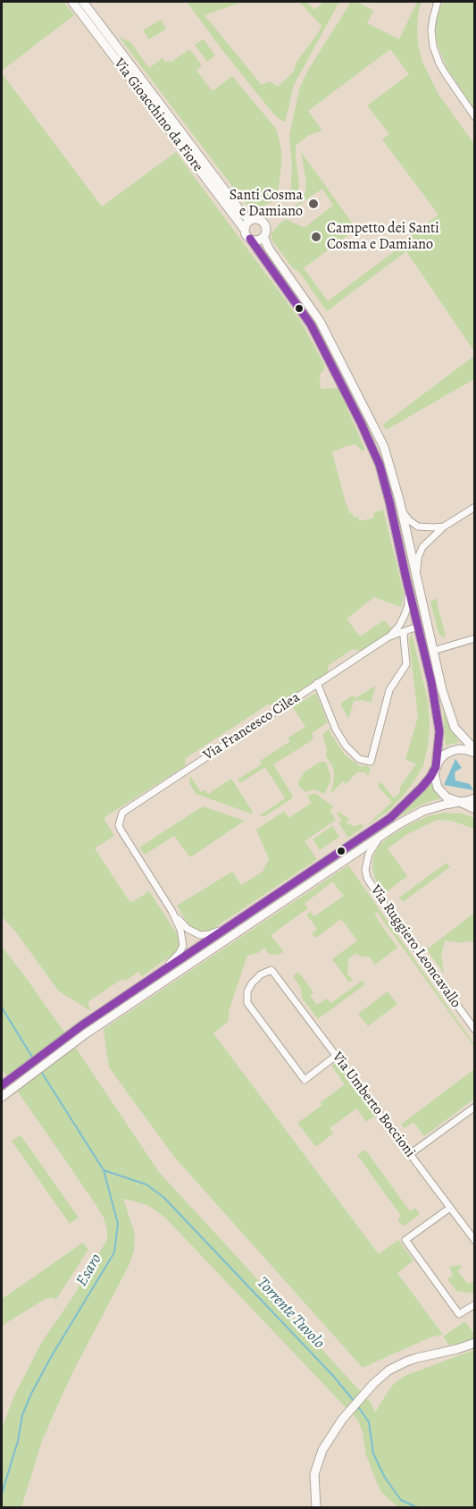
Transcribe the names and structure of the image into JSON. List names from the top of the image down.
{
  "streets": {
    "street": [
      "Via Gioacchino da Fiore",
      "Via Francesco Cilea",
      "Via Ruggiero Leoncavallo",
      "Via Umberto Boccioni"
    ]
  },
  "water": ["Esaro", "Torrente Tuvolo"],
  "places": ["Santi Cosma e Damiano", "Campetto dei Santi Cosma e Damiano"]
}
